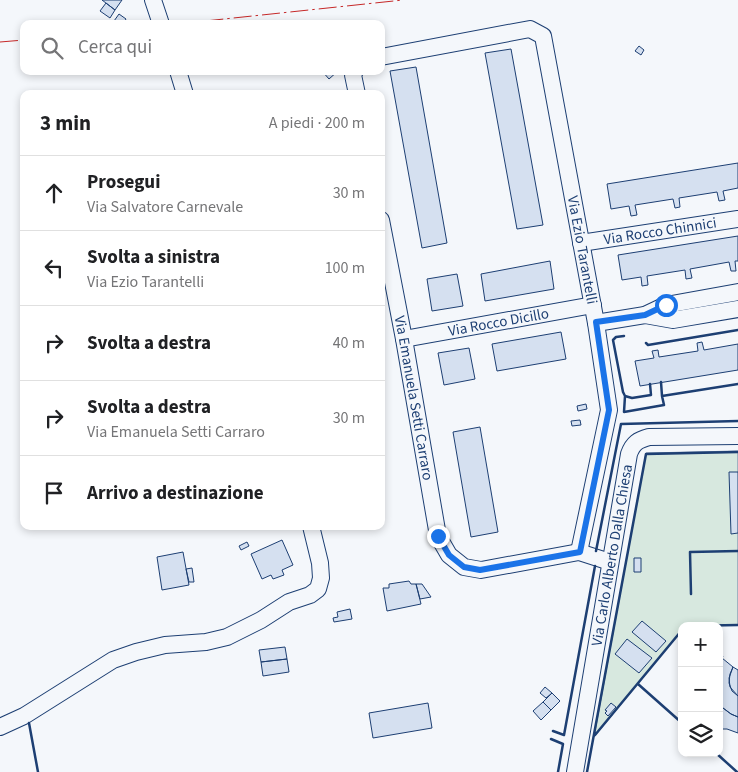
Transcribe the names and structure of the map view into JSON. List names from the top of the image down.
{
  "streets": {
    "street": [
      "Via Rocco Chinnici",
      "Via Ezio Tarantelli",
      "Via Rocco Dicillo",
      "Via Emanuela Setti Carraro",
      "Via Carlo Alberto Dalla Chiesa"
    ]
  },
  "crossings": [
    ["Via Rocco Chinnici", "Via Ezio Tarantelli"],
    ["Via Ezio Tarantelli", "Via Rocco Dicillo"],
    ["Via Ezio Tarantelli", "Via Emanuela Setti Carraro"],
    ["Via Rocco Dicillo", "Via Emanuela Setti Carraro"]
  ],
  "page": {
    "search": "Cerca qui",
    "heading": ["3 min", "A piedi · 200 m"],
    "list": [
      ["Prosegui", "Via Salvatore Carnevale", "30 m"],
      ["Svolta a sinistra", "Via Ezio Tarantelli", "100 m"],
      ["Svolta a destra", "40 m"],
      ["Svolta a destra", "Via Emanuela Setti Carraro", "30 m"],
      "Arrivo a destinazione"
    ],
    "map_buttons": ["+", "−"]
  }
}
